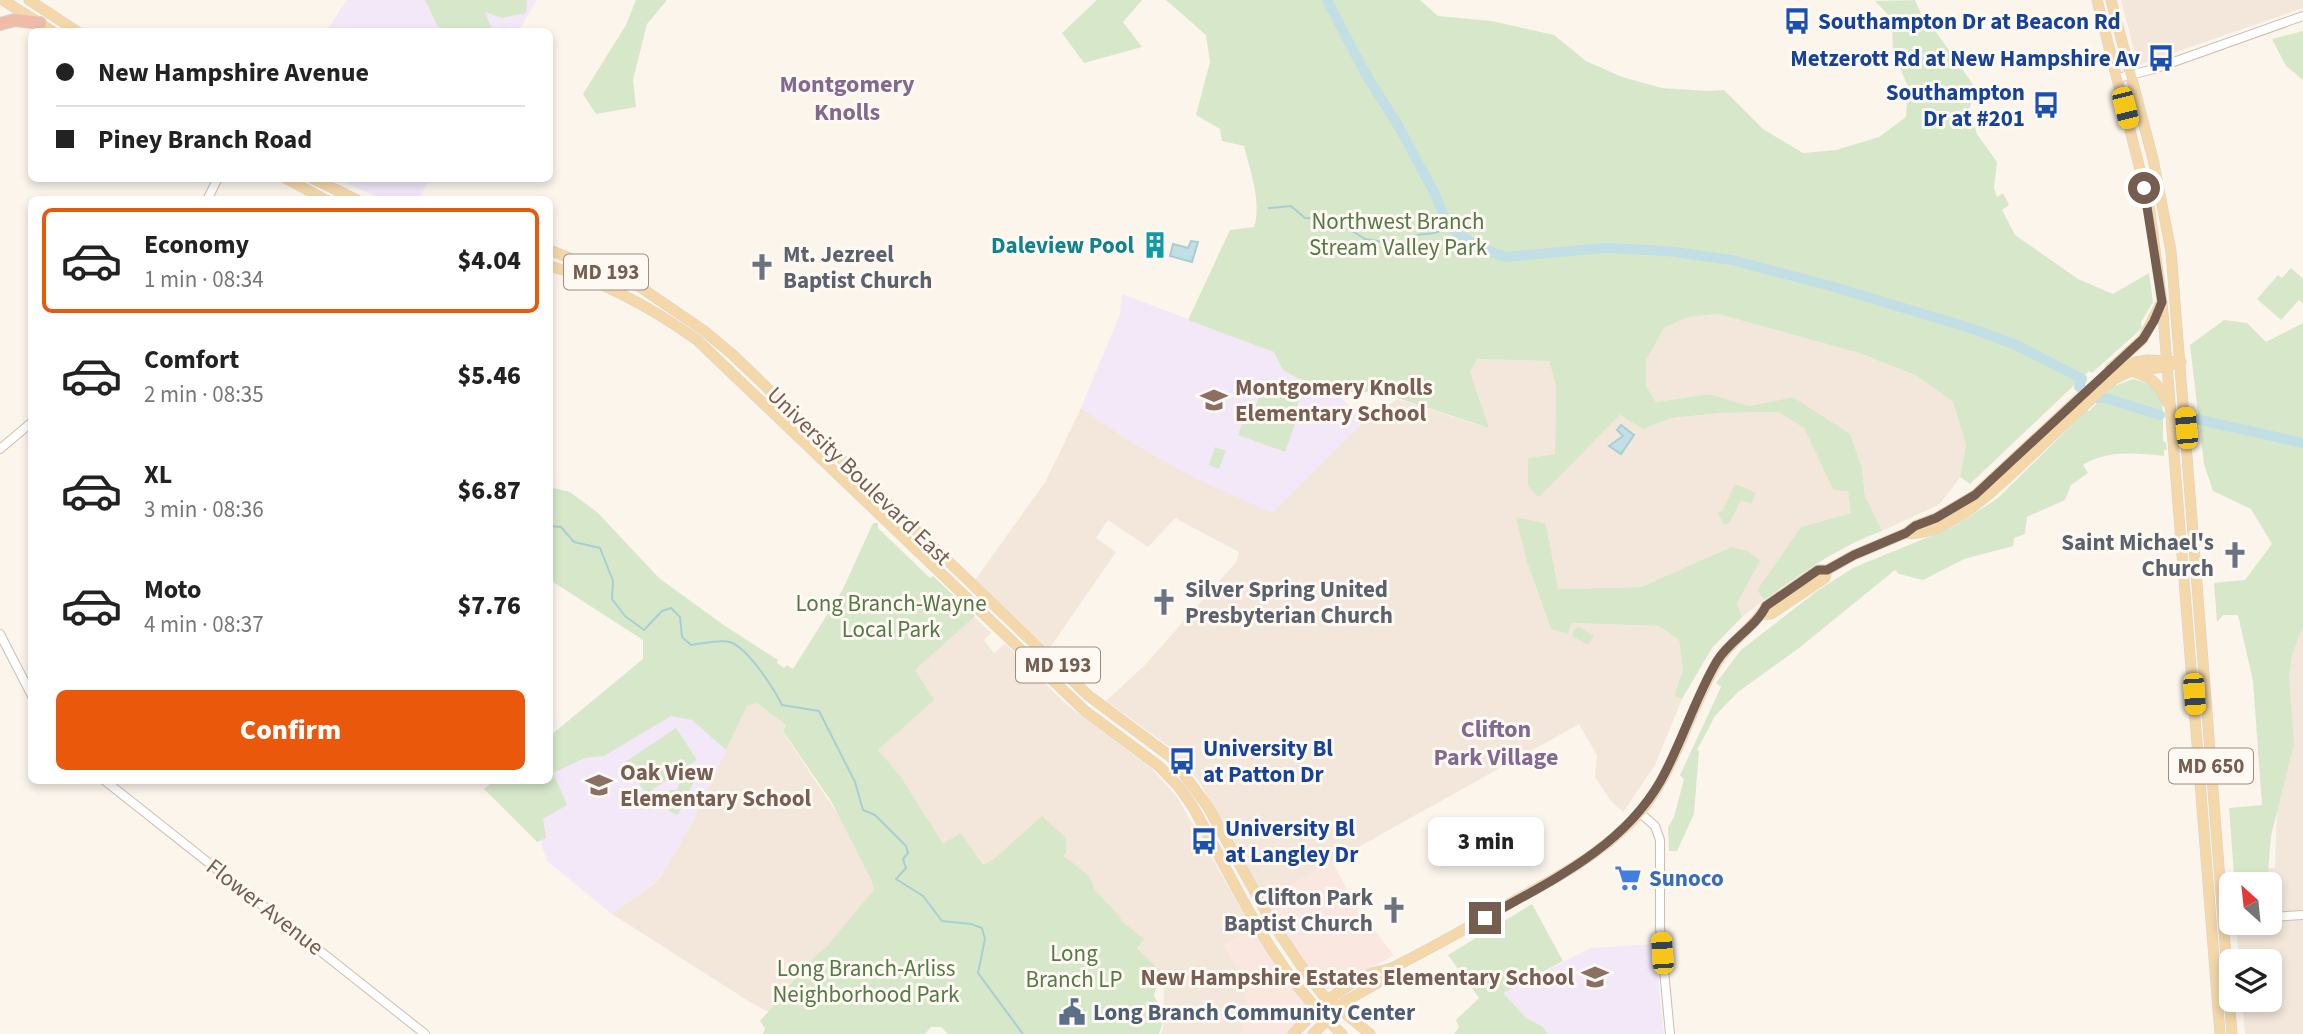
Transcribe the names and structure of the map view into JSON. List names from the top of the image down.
{
  "streets": {
    "main road": ["MD 193", "University Boulevard East", "MD 650"],
    "street": ["Flower Avenue"]
  },
  "districts": ["Montgomery Knolls", "Clifton Park Village"],
  "parks": [
    "Northwest Branch Stream Valley Park",
    "Long Branch-Wayne Local Park",
    "Long Branch LP",
    "Long Branch-Arliss Neighborhood Park"
  ],
  "places": {
    "bus stop": [
      "Southampton Dr at Beacon Rd",
      "Metzerott Rd at New Hampshire Av",
      "Southampton Dr at #201",
      "University Bl at Patton Dr",
      "University Bl at Langley Dr"
    ],
    "building": ["Daleview Pool"],
    "church": [
      "Mt. Jezreel Baptist Church",
      "Saint Michael's Church",
      "Silver Spring United Presbyterian Church",
      "Clifton Park Baptist Church"
    ],
    "school or university": ["Montgomery Knolls Elementary School", "Oak View Elementary School", "New Hampshire Estates Elementary School"],
    "supermarket": ["Sunoco"],
    "public building": ["Long Branch Community Center"]
  },
  "north": "top left",
  "page": {
    "banner": ["New Hampshire Avenue", "Piney Branch Road"],
    "list": [
      {
        "name": "Economy",
        "note": "1 min · 08:34",
        "value": "$4.04"
      },
      {
        "name": "Comfort",
        "note": "2 min · 08:35",
        "value": "$5.46"
      },
      {
        "name": "XL",
        "note": "3 min · 08:36",
        "value": "$6.87"
      },
      {
        "name": "Moto",
        "note": "4 min · 08:37",
        "value": "$7.76"
      }
    ],
    "buttons": "Confirm",
    "bubble": "3 min"
  }
}
